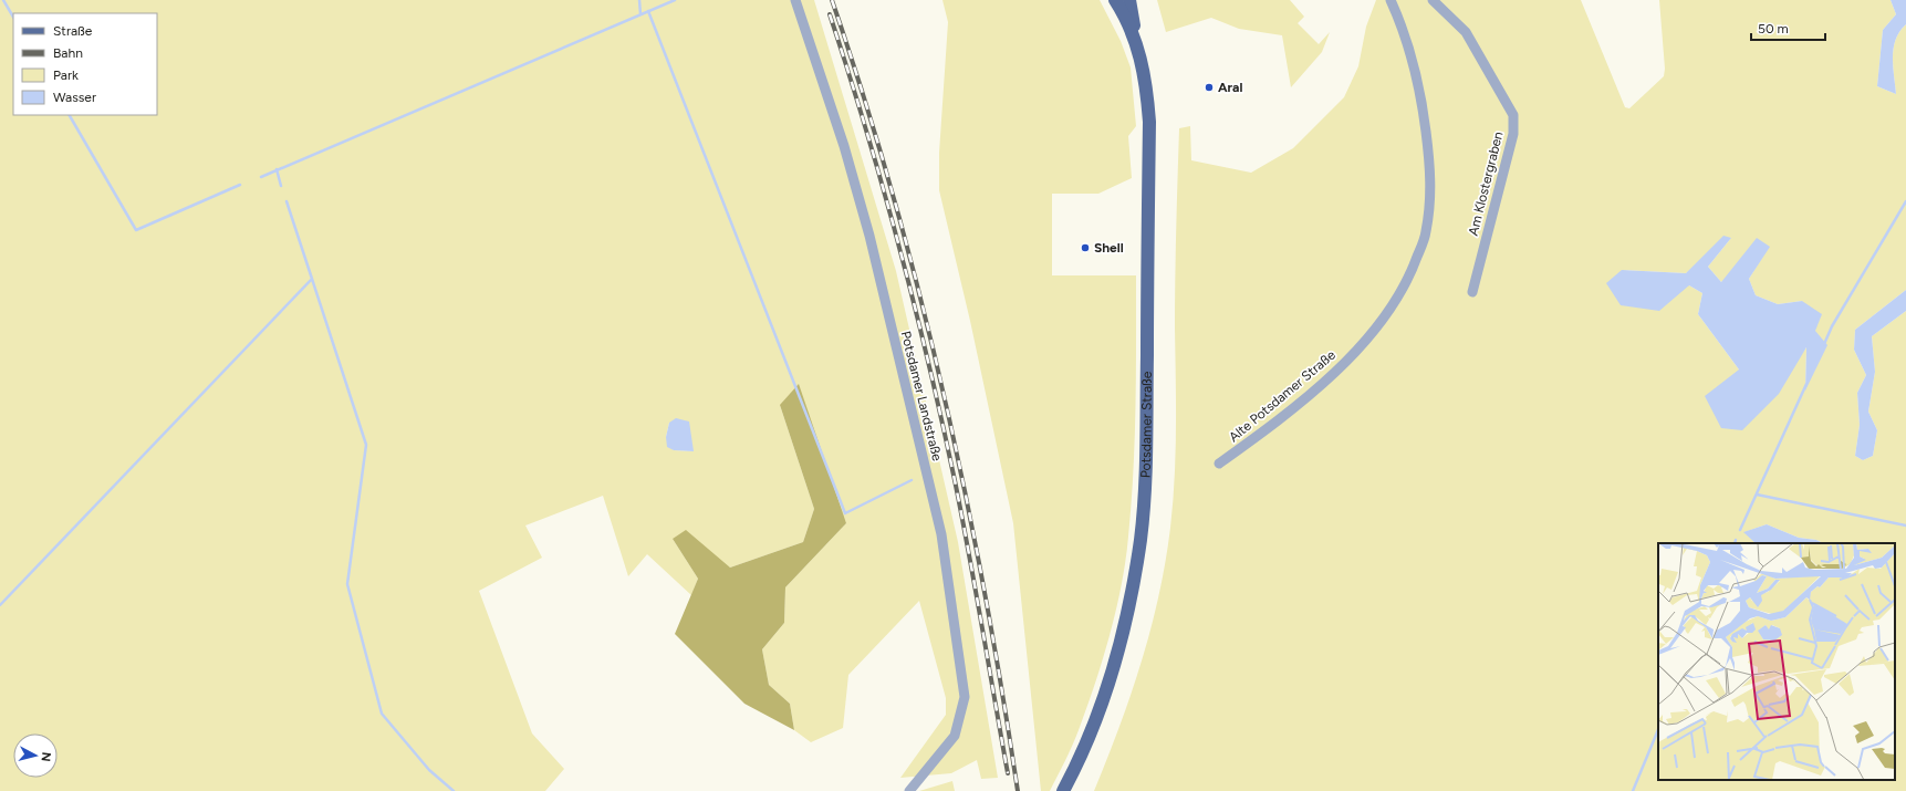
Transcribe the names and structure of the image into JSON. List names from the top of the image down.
{
  "streets": {
    "main road": ["Potsdamer Straße"],
    "street": ["Am Klostergraben", "Potsdamer Landstraße", "Alte Potsdamer Straße"]
  },
  "places": ["Aral", "Shell"],
  "legend": [
    "Straße",
    "Bahn",
    "Park",
    "Wasser"
  ],
  "scale_bar": "50 m",
  "north": "right"
}
